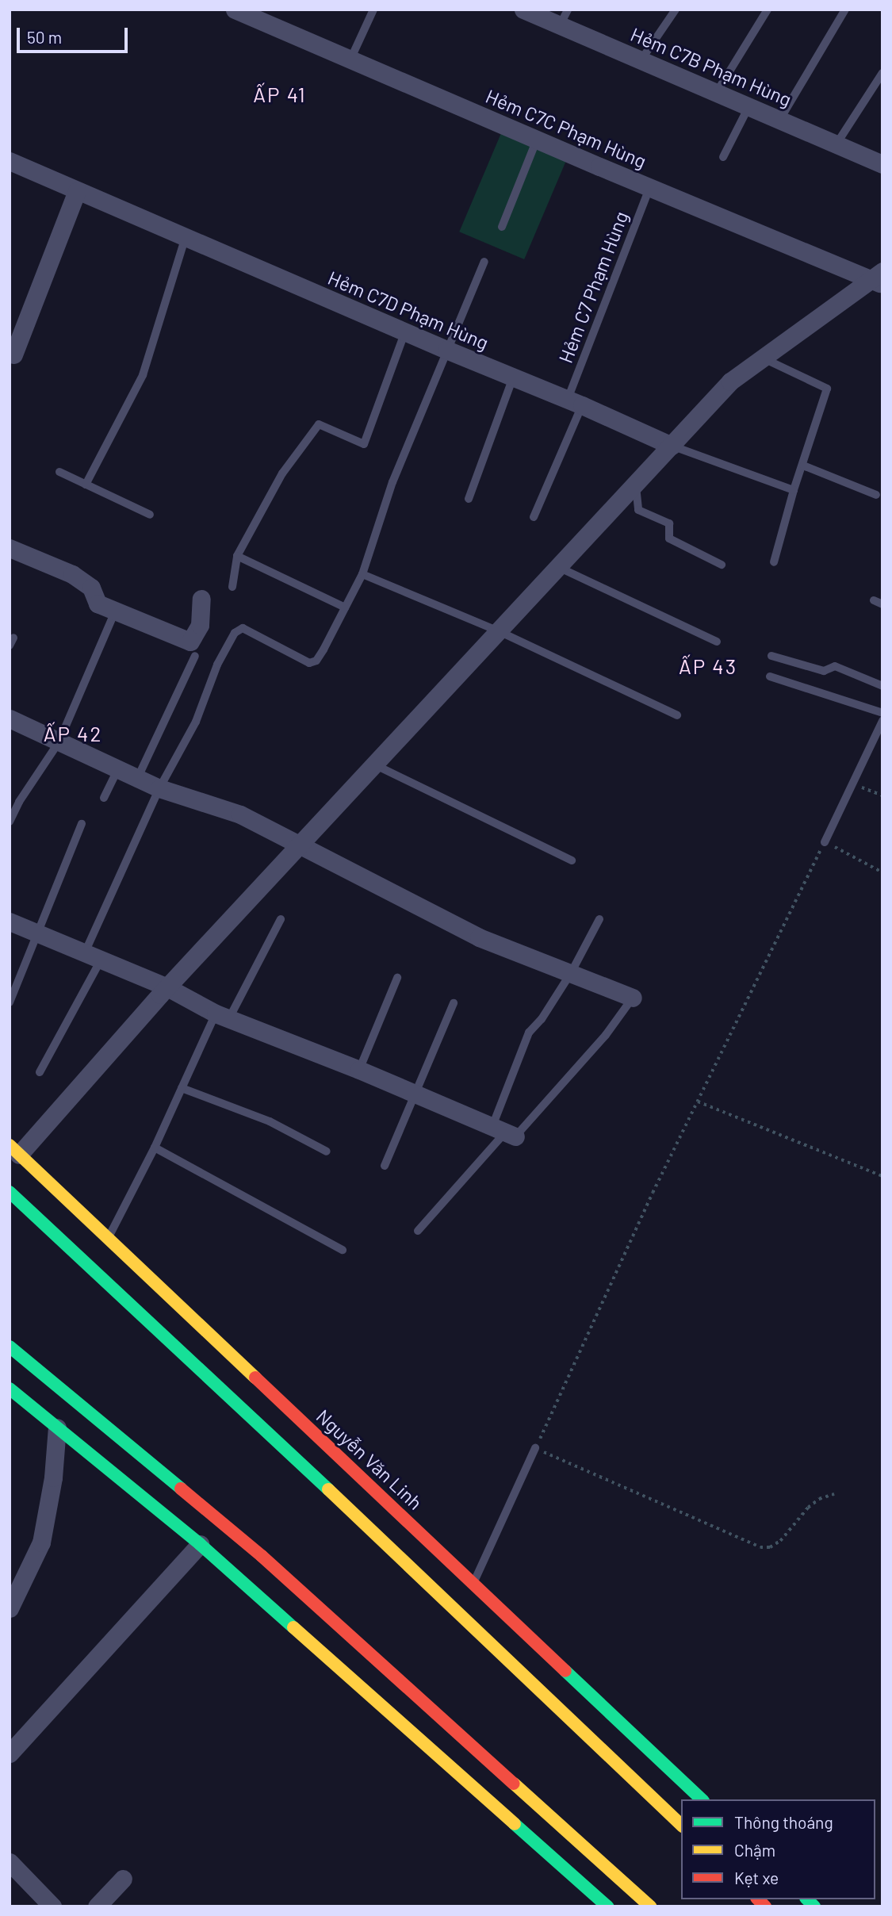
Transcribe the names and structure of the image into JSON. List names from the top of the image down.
{
  "streets": {
    "main road": ["Nguyễn Văn Linh"],
    "street": ["Hẻm C7B Phạm Hùng", "Hẻm C7C Phạm Hùng", "Hẻm C7D Phạm Hùng"],
    "lane": ["Hẻm C7 Phạm Hùng"]
  },
  "crossings": [
    ["Hẻm C7C Phạm Hùng", "Hẻm C7 Phạm Hùng"],
    ["Hẻm C7 Phạm Hùng", "Hẻm C7D Phạm Hùng"]
  ],
  "districts": ["ẤP 41", "ẤP 43", "ẤP 42"],
  "legend": ["Thông thoáng", "Chậm", "Kẹt xe"],
  "scale_bar": "50 m"
}
